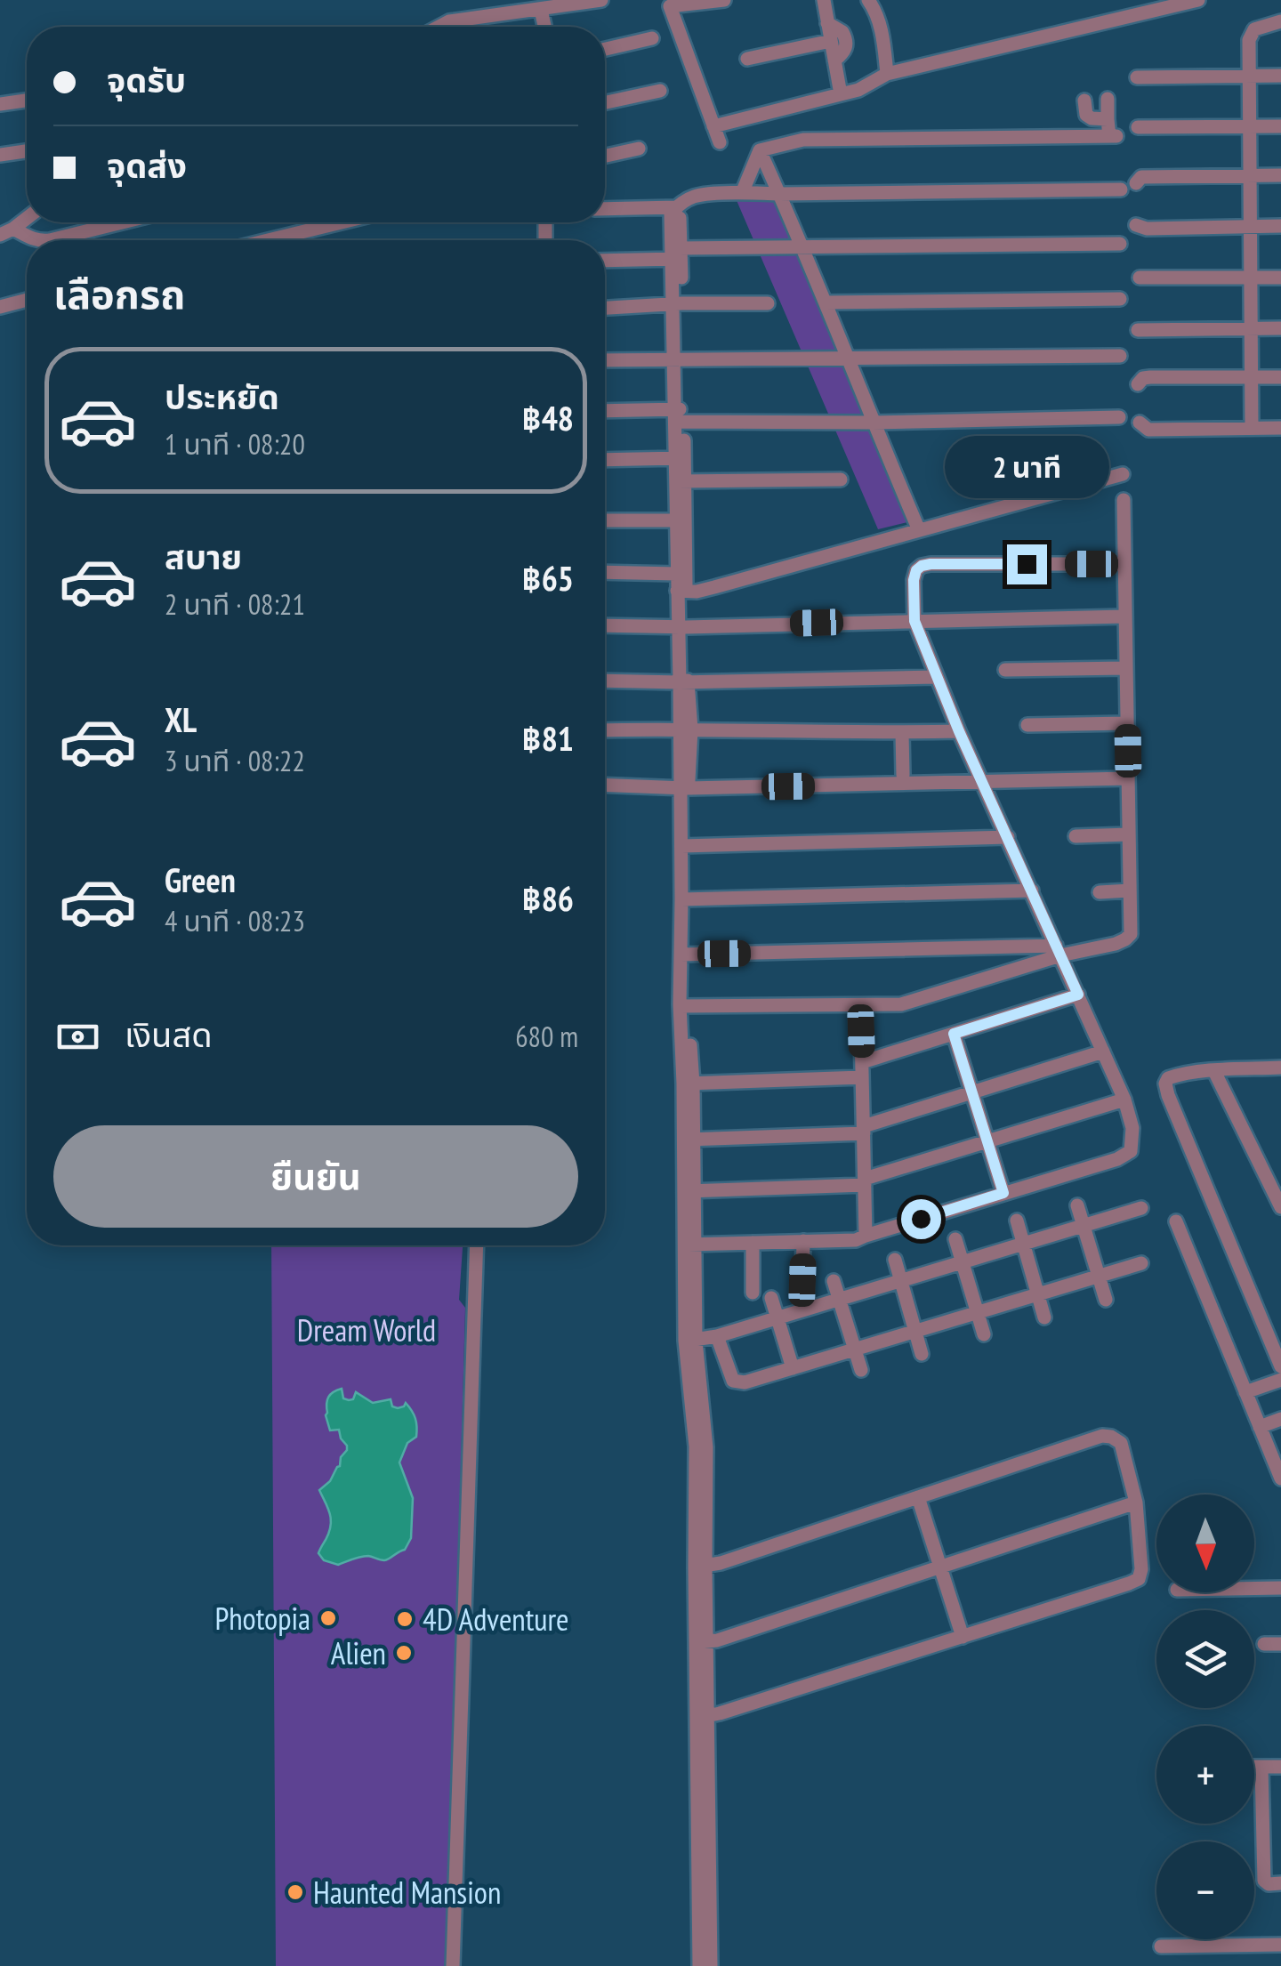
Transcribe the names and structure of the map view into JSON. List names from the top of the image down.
{
  "parks": ["Dream World"],
  "places": [
    "Photopia",
    "4D Adventure",
    "Alien",
    "Haunted Mansion"
  ],
  "north": "bottom",
  "page": {
    "banner": ["จุดรับ", "จุดส่ง"],
    "heading": "เลือกรถ",
    "list": [
      {
        "name": "ประหยัด",
        "note": "1 นาที · 08:20",
        "value": "฿48"
      },
      {
        "name": "สบาย",
        "note": "2 นาที · 08:21",
        "value": "฿65"
      },
      {
        "name": "XL",
        "note": "3 นาที · 08:22",
        "value": "฿81"
      },
      {
        "name": "Green",
        "note": "4 นาที · 08:23",
        "value": "฿86"
      }
    ],
    "bubble": "2 นาที",
    "pay": ["เงินสด", "680 m"],
    "buttons": "ยืนยัน",
    "map_buttons": ["+", "−"]
  }
}
